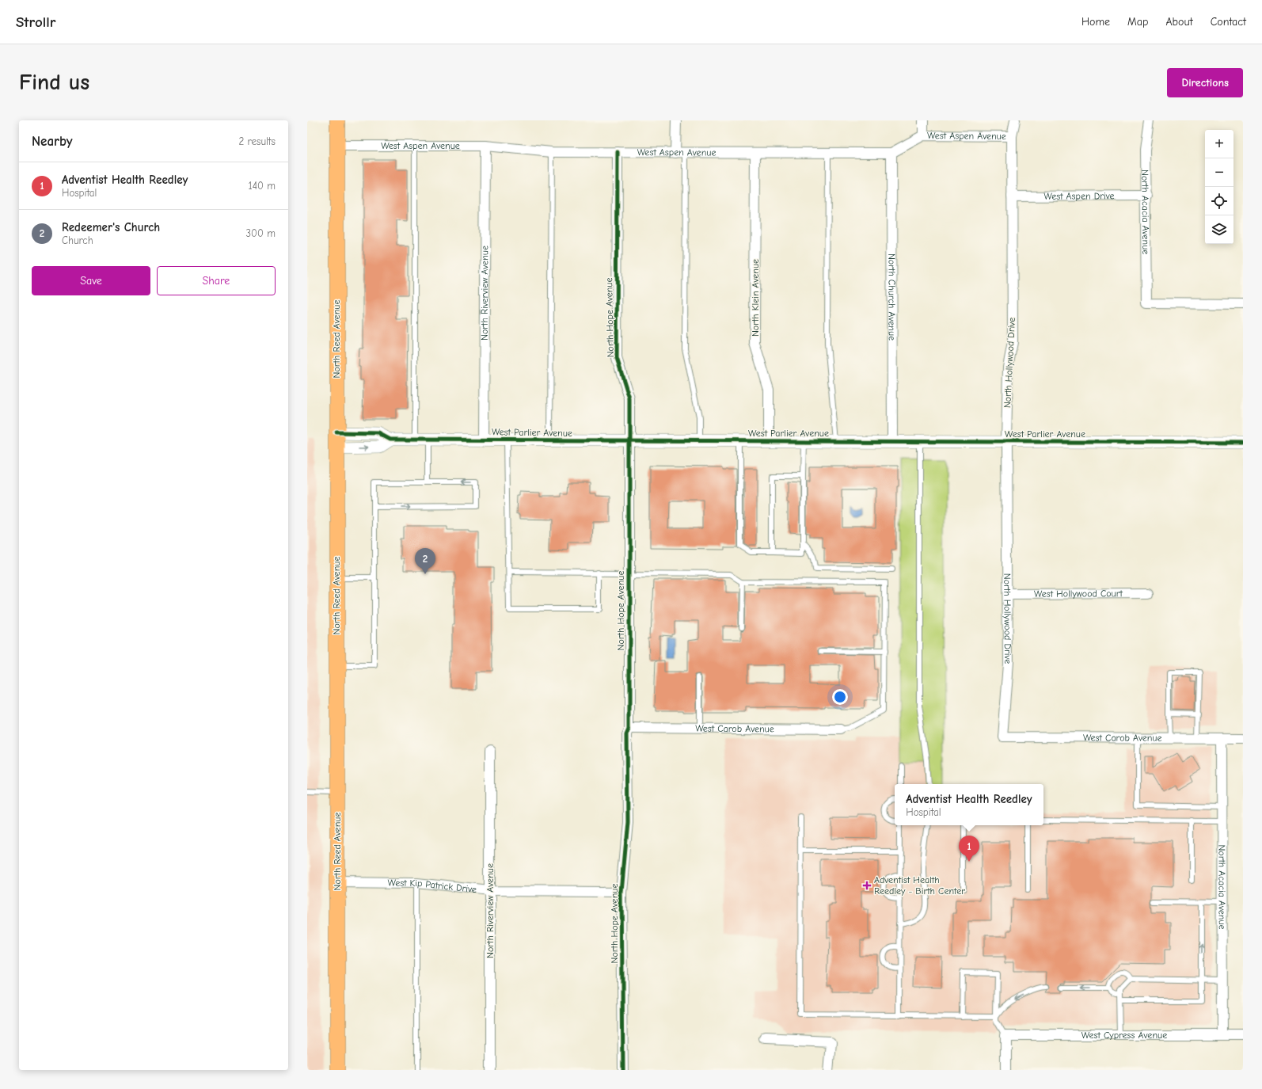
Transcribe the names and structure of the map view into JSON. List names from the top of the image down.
{
  "streets": {
    "main road": ["North Reed Avenue"],
    "street": [
      "West Aspen Avenue",
      "West Aspen Drive",
      "North Acacia Avenue",
      "North Riverview Avenue",
      "North Church Avenue",
      "North Klein Avenue",
      "North Hope Avenue",
      "North Hollywood Drive",
      "West Parlier Avenue",
      "West Hollywood Court",
      "West Carob Avenue",
      "West Kip Patrick Drive",
      "West Cypress Avenue"
    ]
  },
  "crossings": [
    ["West Aspen Avenue", "North Riverview Avenue"],
    ["West Aspen Avenue", "North Church Avenue"],
    ["West Aspen Avenue", "North Klein Avenue"],
    ["West Aspen Avenue", "North Hope Avenue"],
    ["West Aspen Avenue", "North Reed Avenue"],
    ["West Aspen Avenue", "North Hollywood Drive"],
    ["West Aspen Drive", "North Acacia Avenue"],
    ["West Aspen Drive", "North Hollywood Drive"],
    ["North Acacia Avenue", "West Carob Avenue"],
    ["North Acacia Avenue", "West Cypress Avenue"],
    ["North Riverview Avenue", "West Parlier Avenue"],
    ["North Riverview Avenue", "West Kip Patrick Drive"],
    ["North Church Avenue", "West Parlier Avenue"],
    ["North Klein Avenue", "West Parlier Avenue"],
    ["North Hope Avenue", "West Parlier Avenue"],
    ["North Hope Avenue", "West Carob Avenue"],
    ["North Hope Avenue", "West Kip Patrick Drive"],
    ["North Reed Avenue", "West Parlier Avenue"],
    ["North Reed Avenue", "West Kip Patrick Drive"],
    ["North Hollywood Drive", "West Parlier Avenue"],
    ["North Hollywood Drive", "West Hollywood Court"],
    ["North Hollywood Drive", "West Carob Avenue"]
  ],
  "places": {
    "health": ["Adventist Health Reedley - Birth Center"]
  },
  "page": {
    "header": "Strollr",
    "nav": [
      "Home",
      "Map",
      "About",
      "Contact"
    ],
    "buttons": [
      "Directions",
      ["Save", "Share"]
    ],
    "title": "Find us",
    "heading": ["Nearby", "2 results"],
    "map_buttons": ["+", "−"],
    "list": [
      {
        "mark": "1",
        "name": "Adventist Health Reedley",
        "note": "Hospital",
        "value": "140 m"
      },
      {
        "mark": "2",
        "name": "Redeemer's Church",
        "note": "Church",
        "value": "300 m"
      }
    ],
    "pins": ["2", "1"],
    "popup": ["Adventist Health Reedley", "Hospital"]
  }
}
